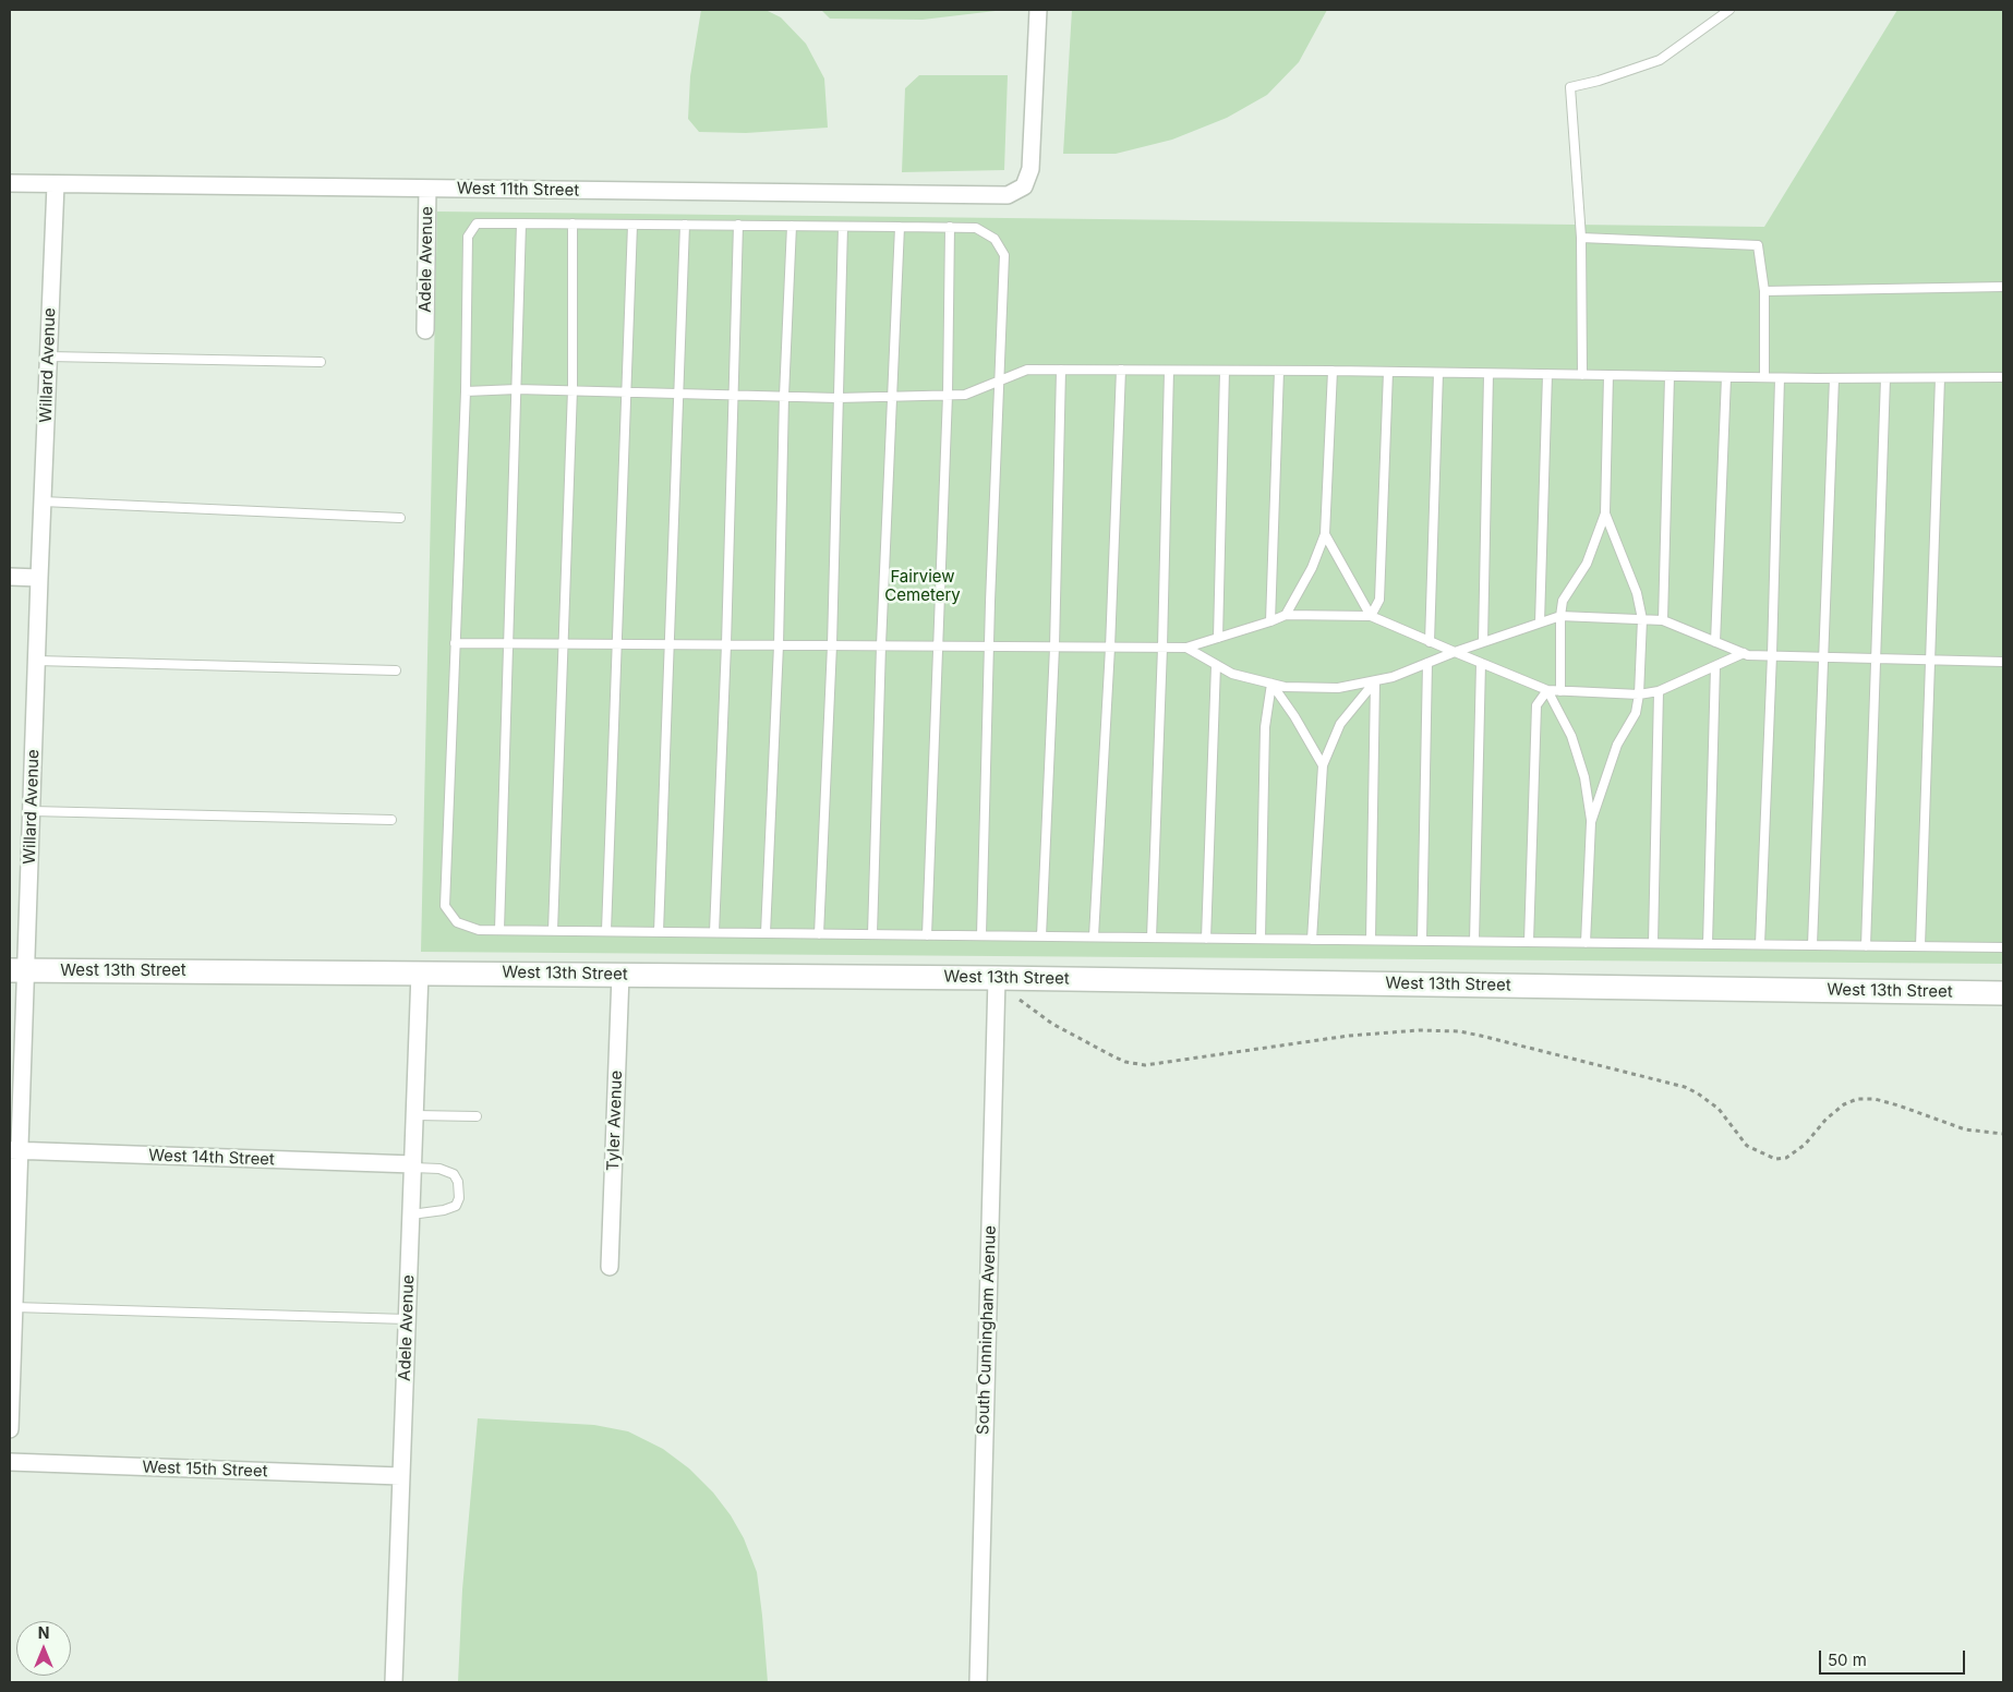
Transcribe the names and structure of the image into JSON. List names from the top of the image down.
{
  "streets": {
    "street": [
      "West 11th Street",
      "Adele Avenue",
      "Willard Avenue",
      "West 13th Street",
      "Tyler Avenue",
      "West 14th Street",
      "South Cunningham Avenue",
      "West 15th Street"
    ]
  },
  "crossings": [
    ["West 11th Street", "Adele Avenue"],
    ["West 11th Street", "Willard Avenue"],
    ["Adele Avenue", "West 13th Street"],
    ["Adele Avenue", "West 14th Street"],
    ["Adele Avenue", "West 15th Street"],
    ["Willard Avenue", "West 13th Street"],
    ["Willard Avenue", "West 14th Street"],
    ["West 13th Street", "Tyler Avenue"],
    ["West 13th Street", "South Cunningham Avenue"]
  ],
  "parks": ["Fairview Cemetery"],
  "scale_bar": "50 m",
  "north": "top"
}
